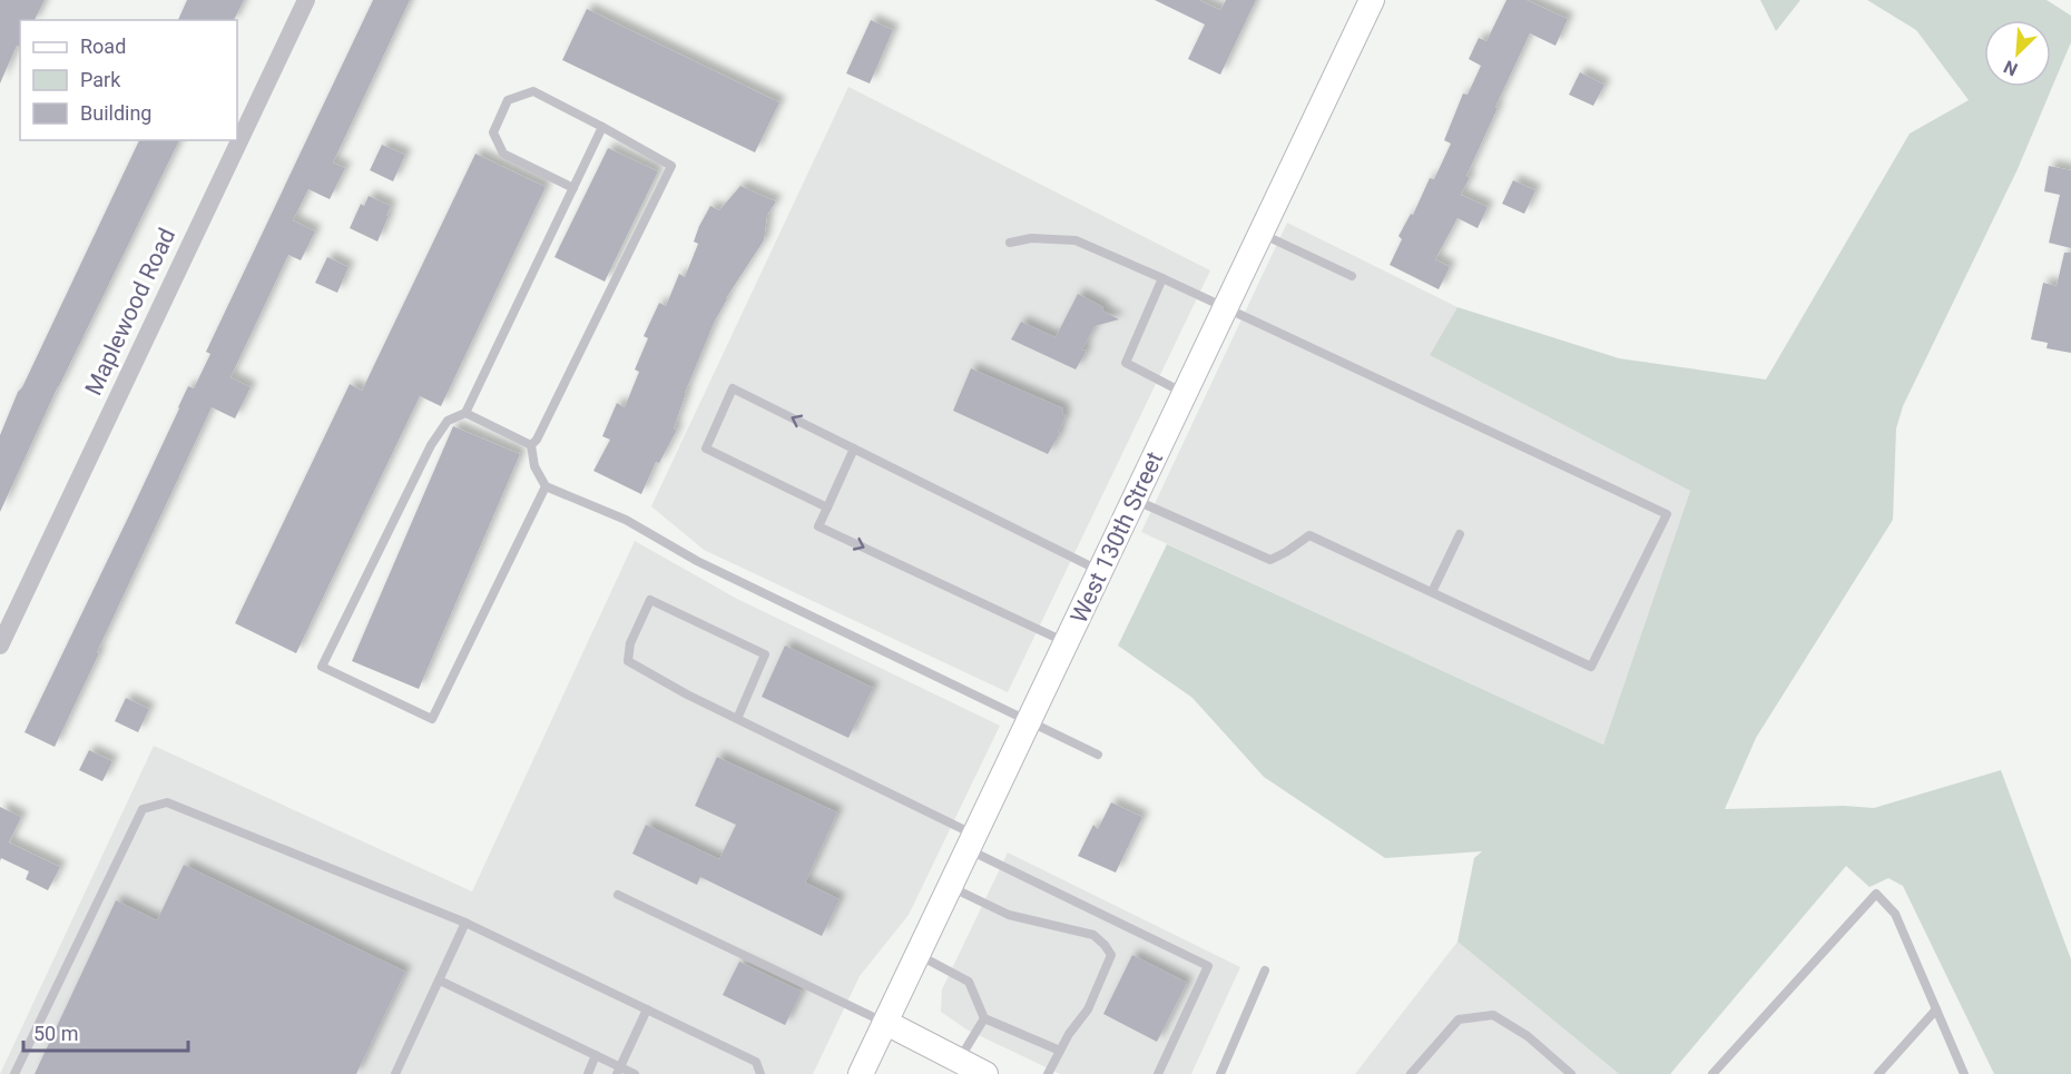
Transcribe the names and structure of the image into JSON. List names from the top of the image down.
{
  "streets": {
    "main road": ["West 130th Street"],
    "street": ["Maplewood Road"]
  },
  "legend": ["Road", "Park", "Building"],
  "scale_bar": "50 m",
  "north": "bottom left"
}
